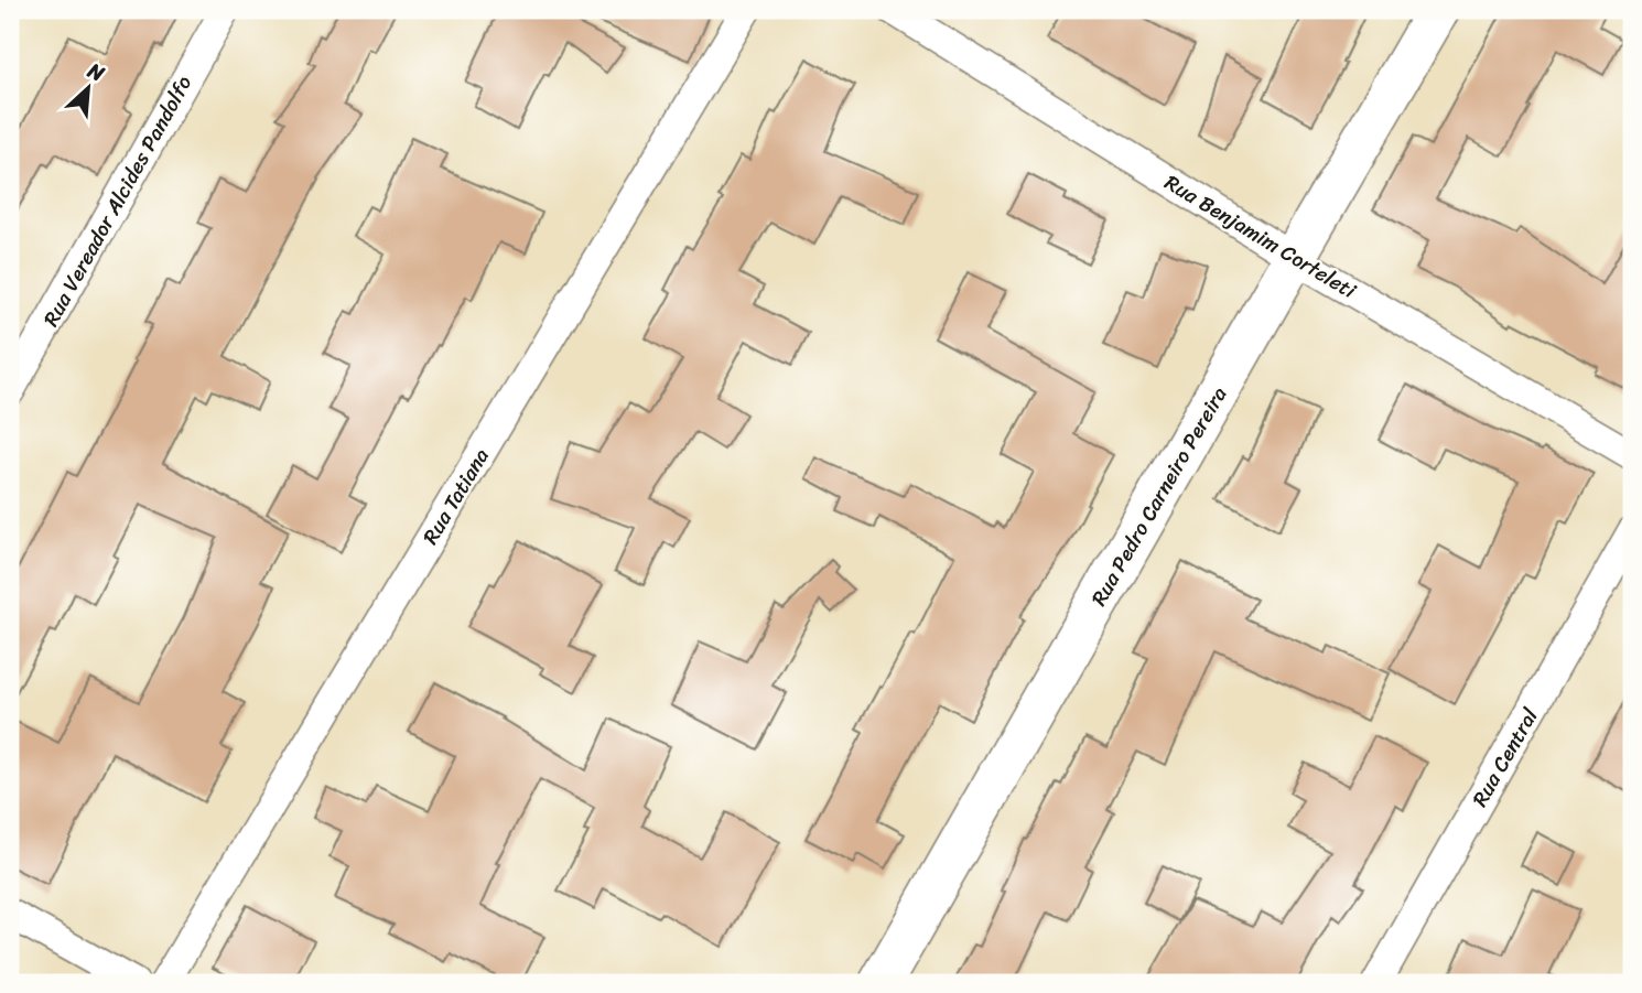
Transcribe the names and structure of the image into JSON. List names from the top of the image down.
{
  "streets": {
    "street": [
      "Rua Vereador Alcides Pandolfo",
      "Rua Benjamim Corteleti",
      "Rua Tatiana",
      "Rua Pedro Carneiro Pereira",
      "Rua Central"
    ]
  },
  "crossings": [
    ["Rua Benjamim Corteleti", "Rua Pedro Carneiro Pereira"]
  ],
  "north": "top right"
}
